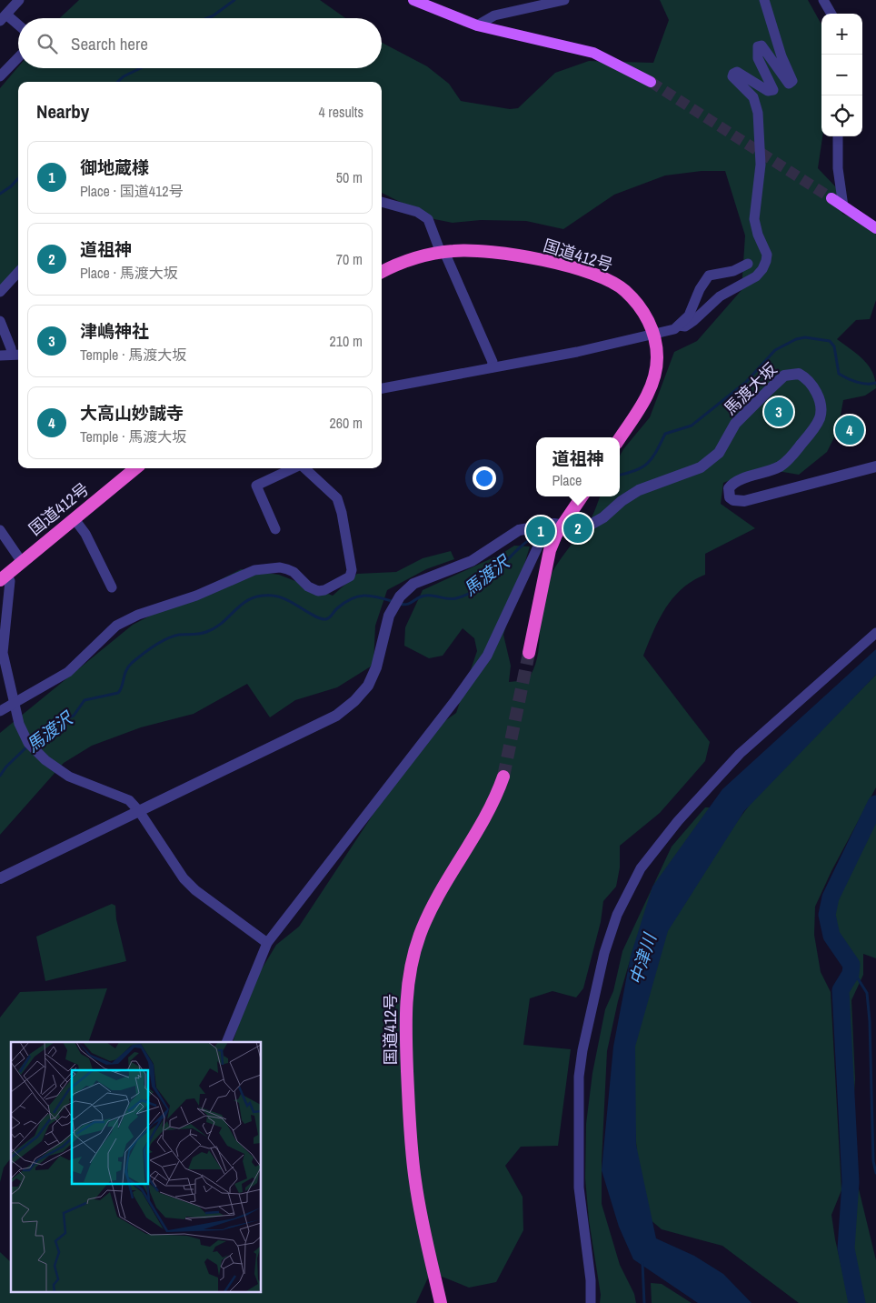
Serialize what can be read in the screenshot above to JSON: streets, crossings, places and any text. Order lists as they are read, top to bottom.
{
  "streets": {
    "highway": ["国道412号"],
    "street": ["馬渡大坂"]
  },
  "water": ["馬渡沢", "中津川"],
  "page": {
    "map_buttons": ["+", "−"],
    "search": "Search here",
    "heading": ["Nearby", "4 results"],
    "list": [
      {
        "mark": "1",
        "name": "御地蔵様",
        "note": "Place · 国道412号",
        "value": "50 m"
      },
      {
        "mark": "2",
        "name": "道祖神",
        "note": "Place · 馬渡大坂",
        "value": "70 m"
      },
      {
        "mark": "3",
        "name": "津嶋神社",
        "note": "Temple · 馬渡大坂",
        "value": "210 m"
      },
      {
        "mark": "4",
        "name": "大高山妙誠寺",
        "note": "Temple · 馬渡大坂",
        "value": "260 m"
      }
    ],
    "pins": [
      "3",
      "4",
      "2",
      "1"
    ],
    "popup": ["道祖神", "Place"]
  }
}
